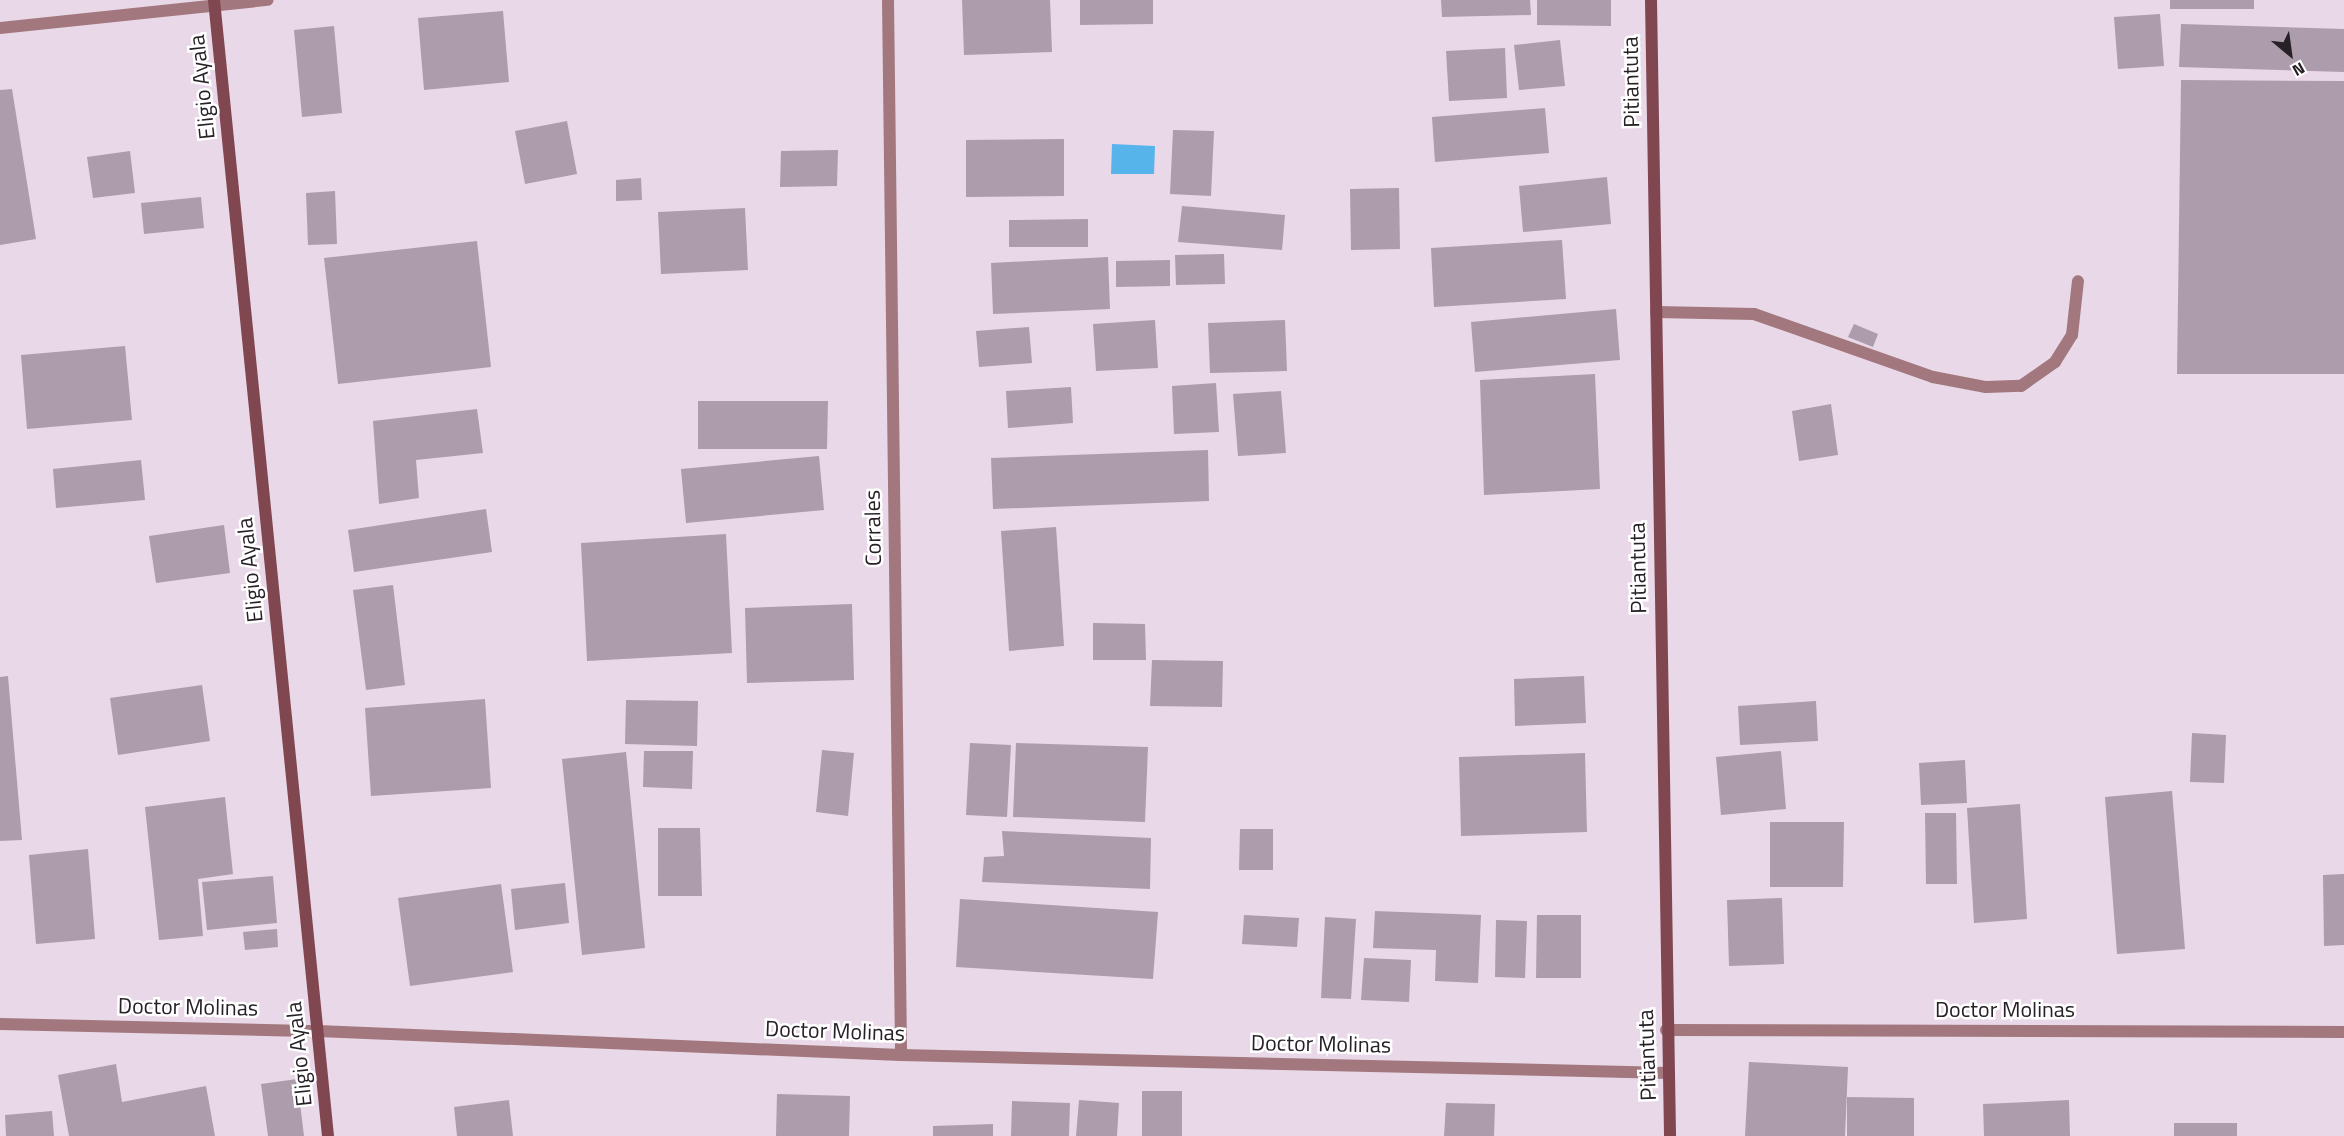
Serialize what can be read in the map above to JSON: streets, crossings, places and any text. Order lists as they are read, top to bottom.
{
  "streets": {
    "street": [
      "Pitiantuta",
      "Eligio Ayala",
      "Corrales",
      "Doctor Molinas"
    ]
  },
  "crossings": [
    ["Pitiantuta", "Doctor Molinas"],
    ["Eligio Ayala", "Doctor Molinas"],
    ["Corrales", "Doctor Molinas"]
  ],
  "north": "bottom right"
}
